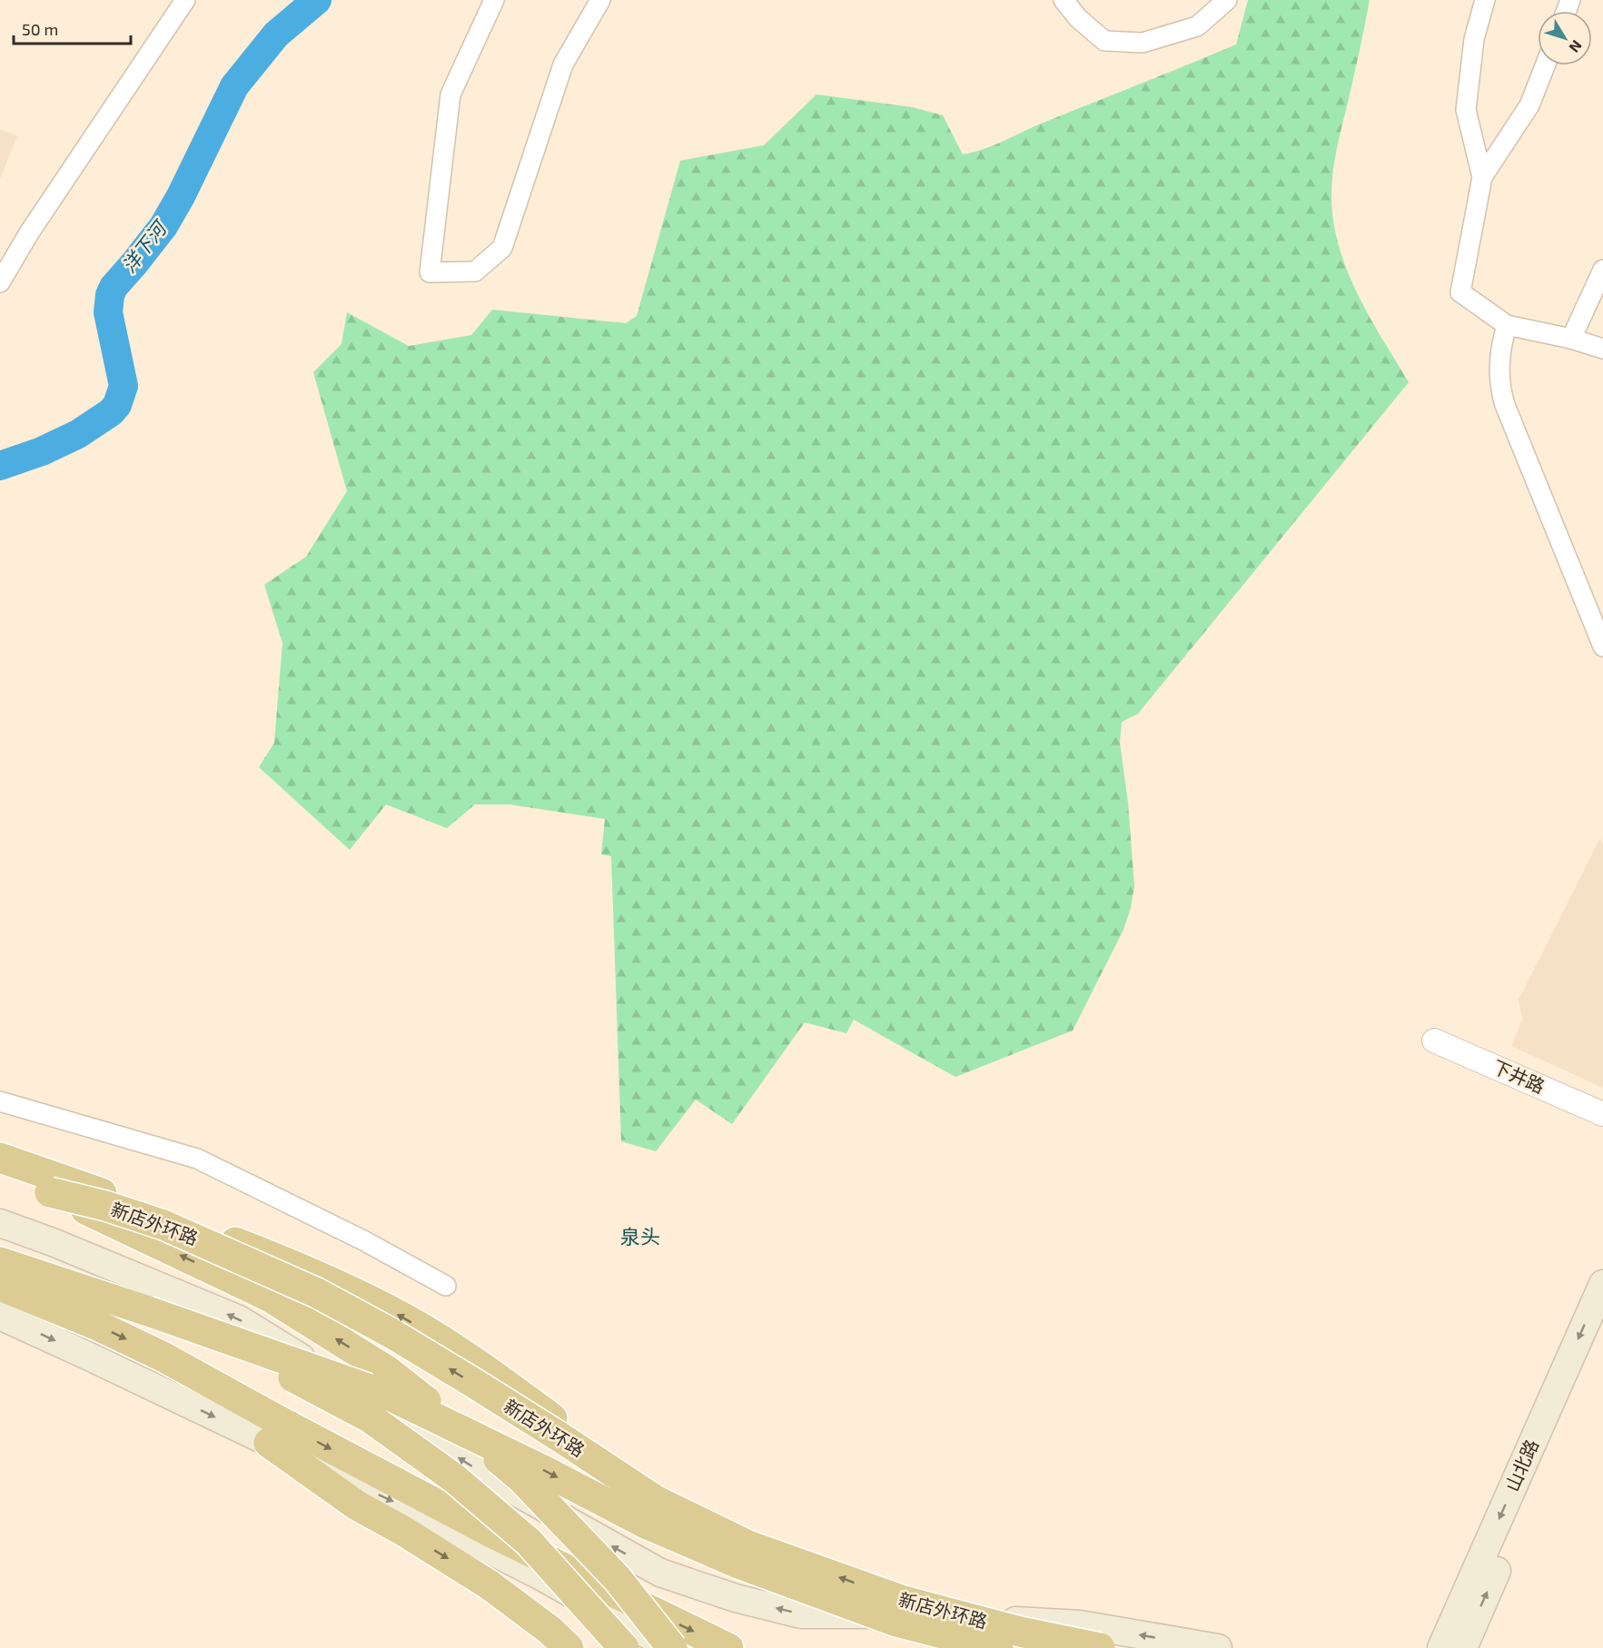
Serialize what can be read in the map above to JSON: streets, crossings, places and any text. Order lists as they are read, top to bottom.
{
  "streets": {
    "highway": ["新店外环路"],
    "main road": ["山北路"],
    "street": ["下井路"]
  },
  "districts": ["泉头"],
  "water": ["洋下河"],
  "scale_bar": "50 m",
  "north": "bottom right"
}
